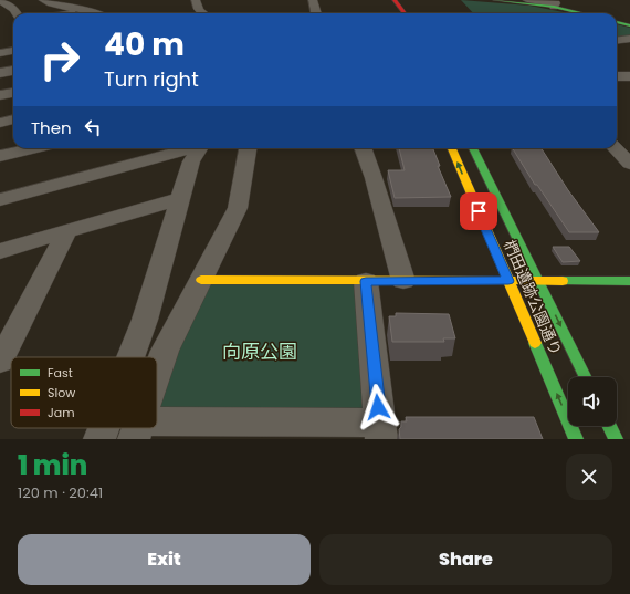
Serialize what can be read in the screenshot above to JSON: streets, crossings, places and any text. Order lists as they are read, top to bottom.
{
  "streets": {
    "street": ["椚田遺跡公園通り"]
  },
  "parks": ["向原公園"],
  "legend": ["Fast", "Slow", "Jam"],
  "page": {
    "turn": ["40 m", "Turn right"],
    "then": "Then",
    "heading": ["1 min", "120 m · 20:41"],
    "buttons": ["Exit", "Share"]
  }
}
